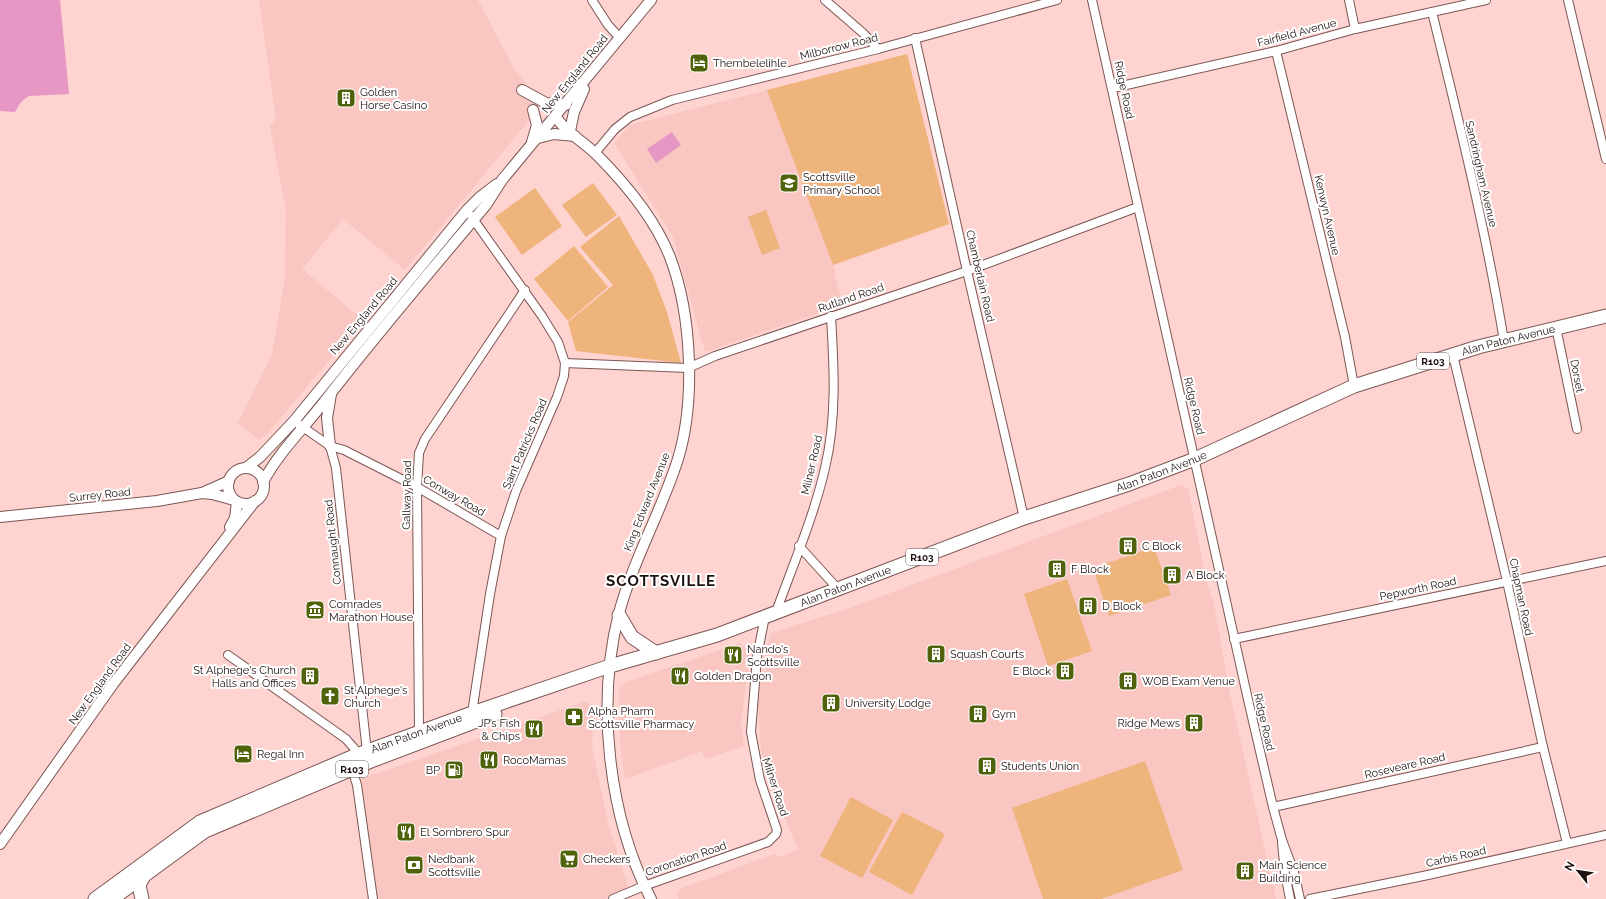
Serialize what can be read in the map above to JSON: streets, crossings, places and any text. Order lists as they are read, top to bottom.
{
  "streets": {
    "main road": ["Alan Paton Avenue", "R103"],
    "street": [
      "Fairfield Avenue",
      "Milborrow Road",
      "New England Road",
      "Ridge Road",
      "Sandringham Avenue",
      "Kenwyn Avenue",
      "Chamberlain Road",
      "Rutland Road",
      "Dorset",
      "Saint Patricks Road",
      "Milner Road",
      "Surrey Road",
      "Gallway Road",
      "Conway Road",
      "King Edward Avenue",
      "Connaught Road",
      "Pepworth Road",
      "Chapman Road",
      "Roseveare Road",
      "Carbis Road",
      "Coronation Road"
    ]
  },
  "crossings": [
    ["Fairfield Avenue", "Ridge Road"],
    ["Fairfield Avenue", "Sandringham Avenue"],
    ["Fairfield Avenue", "Kenwyn Avenue"],
    ["Milborrow Road", "Chamberlain Road"],
    ["Milborrow Road", "King Edward Avenue"],
    ["New England Road", "Saint Patricks Road"],
    ["New England Road", "Surrey Road"],
    ["New England Road", "King Edward Avenue"],
    ["Ridge Road", "Rutland Road"],
    ["Ridge Road", "Alan Paton Avenue"],
    ["Ridge Road", "Pepworth Road"],
    ["Ridge Road", "Roseveare Road"],
    ["Sandringham Avenue", "Alan Paton Avenue"],
    ["Kenwyn Avenue", "Alan Paton Avenue"],
    ["Chamberlain Road", "Rutland Road"],
    ["Chamberlain Road", "Alan Paton Avenue"],
    ["Rutland Road", "Saint Patricks Road"],
    ["Rutland Road", "Milner Road"],
    ["Rutland Road", "King Edward Avenue"],
    ["Alan Paton Avenue", "Dorset"],
    ["Alan Paton Avenue", "Saint Patricks Road"],
    ["Alan Paton Avenue", "Milner Road"],
    ["Alan Paton Avenue", "Gallway Road"],
    ["Alan Paton Avenue", "King Edward Avenue"],
    ["Alan Paton Avenue", "Connaught Road"],
    ["Alan Paton Avenue", "Chapman Road"],
    ["Saint Patricks Road", "Gallway Road"],
    ["Saint Patricks Road", "Conway Road"],
    ["Milner Road", "Coronation Road"],
    ["Gallway Road", "Conway Road"],
    ["Conway Road", "Connaught Road"],
    ["King Edward Avenue", "Coronation Road"],
    ["Pepworth Road", "Chapman Road"],
    ["Chapman Road", "Roseveare Road"],
    ["Chapman Road", "Carbis Road"]
  ],
  "districts": ["SCOTTSVILLE"],
  "places": {
    "hotel": ["Thembelelihle", "Regal Inn"],
    "building": [
      "Golden Horse Casino",
      "C Block",
      "F Block",
      "A Block",
      "D Block",
      "Squash Courts",
      "E Block",
      "St Alphege's Church Halls and Offices",
      "WOB Exam Venue",
      "University Lodge",
      "Gym",
      "Ridge Mews",
      "Students Union",
      "Main Science Building"
    ],
    "school or university": ["Scottsville Primary School"],
    "museum": ["Comrades Marathon House"],
    "restaurant": [
      "Nando's Scottsville",
      "Golden Dragon",
      "JP’s Fish & Chips",
      "RocoMamas",
      "El Sombrero Spur"
    ],
    "church": ["St Alphege's Church"],
    "pharmacy": ["Alpha Pharm Scottsville Pharmacy"],
    "fuel station": ["BP"],
    "supermarket": ["Checkers"],
    "bank": ["Nedbank Scottsville"]
  },
  "north": "top left"
}
